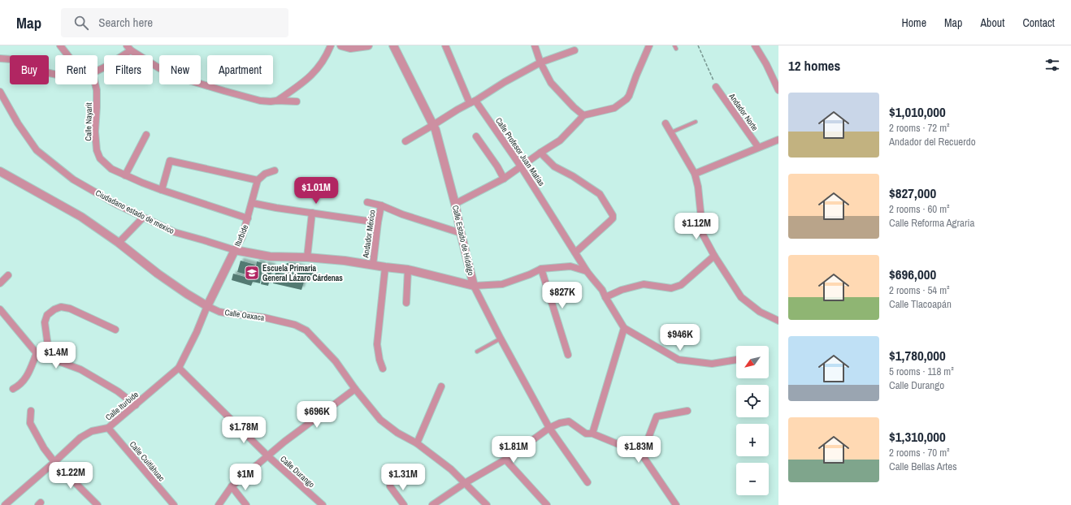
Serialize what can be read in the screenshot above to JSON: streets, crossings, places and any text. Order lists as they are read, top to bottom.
{
  "streets": {
    "street": [
      "Andador Norte",
      "Calle Nayarit",
      "Calle Profesor Juan Matías",
      "Ciudadano estado de mexico",
      "Andador México",
      "Iturbide",
      "Calle Estado de Hidalgo",
      "Calle Oaxaca",
      "Calle Iturbide",
      "Calle Cuitláhuac",
      "Calle Durango"
    ]
  },
  "crossings": [
    ["Calle Nayarit", "Iturbide"],
    ["Calle Profesor Juan Matías", "Ciudadano estado de mexico"],
    ["Ciudadano estado de mexico", "Andador México"],
    ["Ciudadano estado de mexico", "Iturbide"],
    ["Ciudadano estado de mexico", "Calle Estado de Hidalgo"],
    ["Iturbide", "Calle Oaxaca"],
    ["Iturbide", "Calle Iturbide"],
    ["Calle Oaxaca", "Calle Iturbide"],
    ["Calle Iturbide", "Calle Cuitláhuac"],
    ["Calle Iturbide", "Calle Durango"]
  ],
  "places": {
    "school or university": ["Escuela Primaria General Lázaro Cárdenas"]
  },
  "north": "bottom left",
  "page": {
    "header": "Map",
    "search": "Search here",
    "nav": [
      "Home",
      "Map",
      "About",
      "Contact"
    ],
    "heading": "12 homes",
    "chip": [
      "Buy",
      "Rent",
      "Filters",
      "New",
      "Apartment"
    ],
    "list": [
      {
        "name": "$1,010,000",
        "note": "2 rooms · 72 m² · Andador del Recuerdo"
      },
      {
        "name": "$827,000",
        "note": "2 rooms · 60 m² · Calle Reforma Agraria"
      },
      {
        "name": "$696,000",
        "note": "2 rooms · 54 m² · Calle Tlacoapán"
      },
      {
        "name": "$1,780,000",
        "note": "5 rooms · 118 m² · Calle Durango"
      },
      {
        "name": "$1,310,000",
        "note": "2 rooms · 70 m² · Calle Bellas Artes"
      }
    ],
    "price": [
      "$1.01M",
      "$1.12M",
      "$827K",
      "$946K",
      "$1.4M",
      "$696K",
      "$1.78M",
      "$1.81M",
      "$1.83M",
      "$1.22M",
      "$1M",
      "$1.31M"
    ],
    "map_buttons": ["+", "−"]
  }
}
